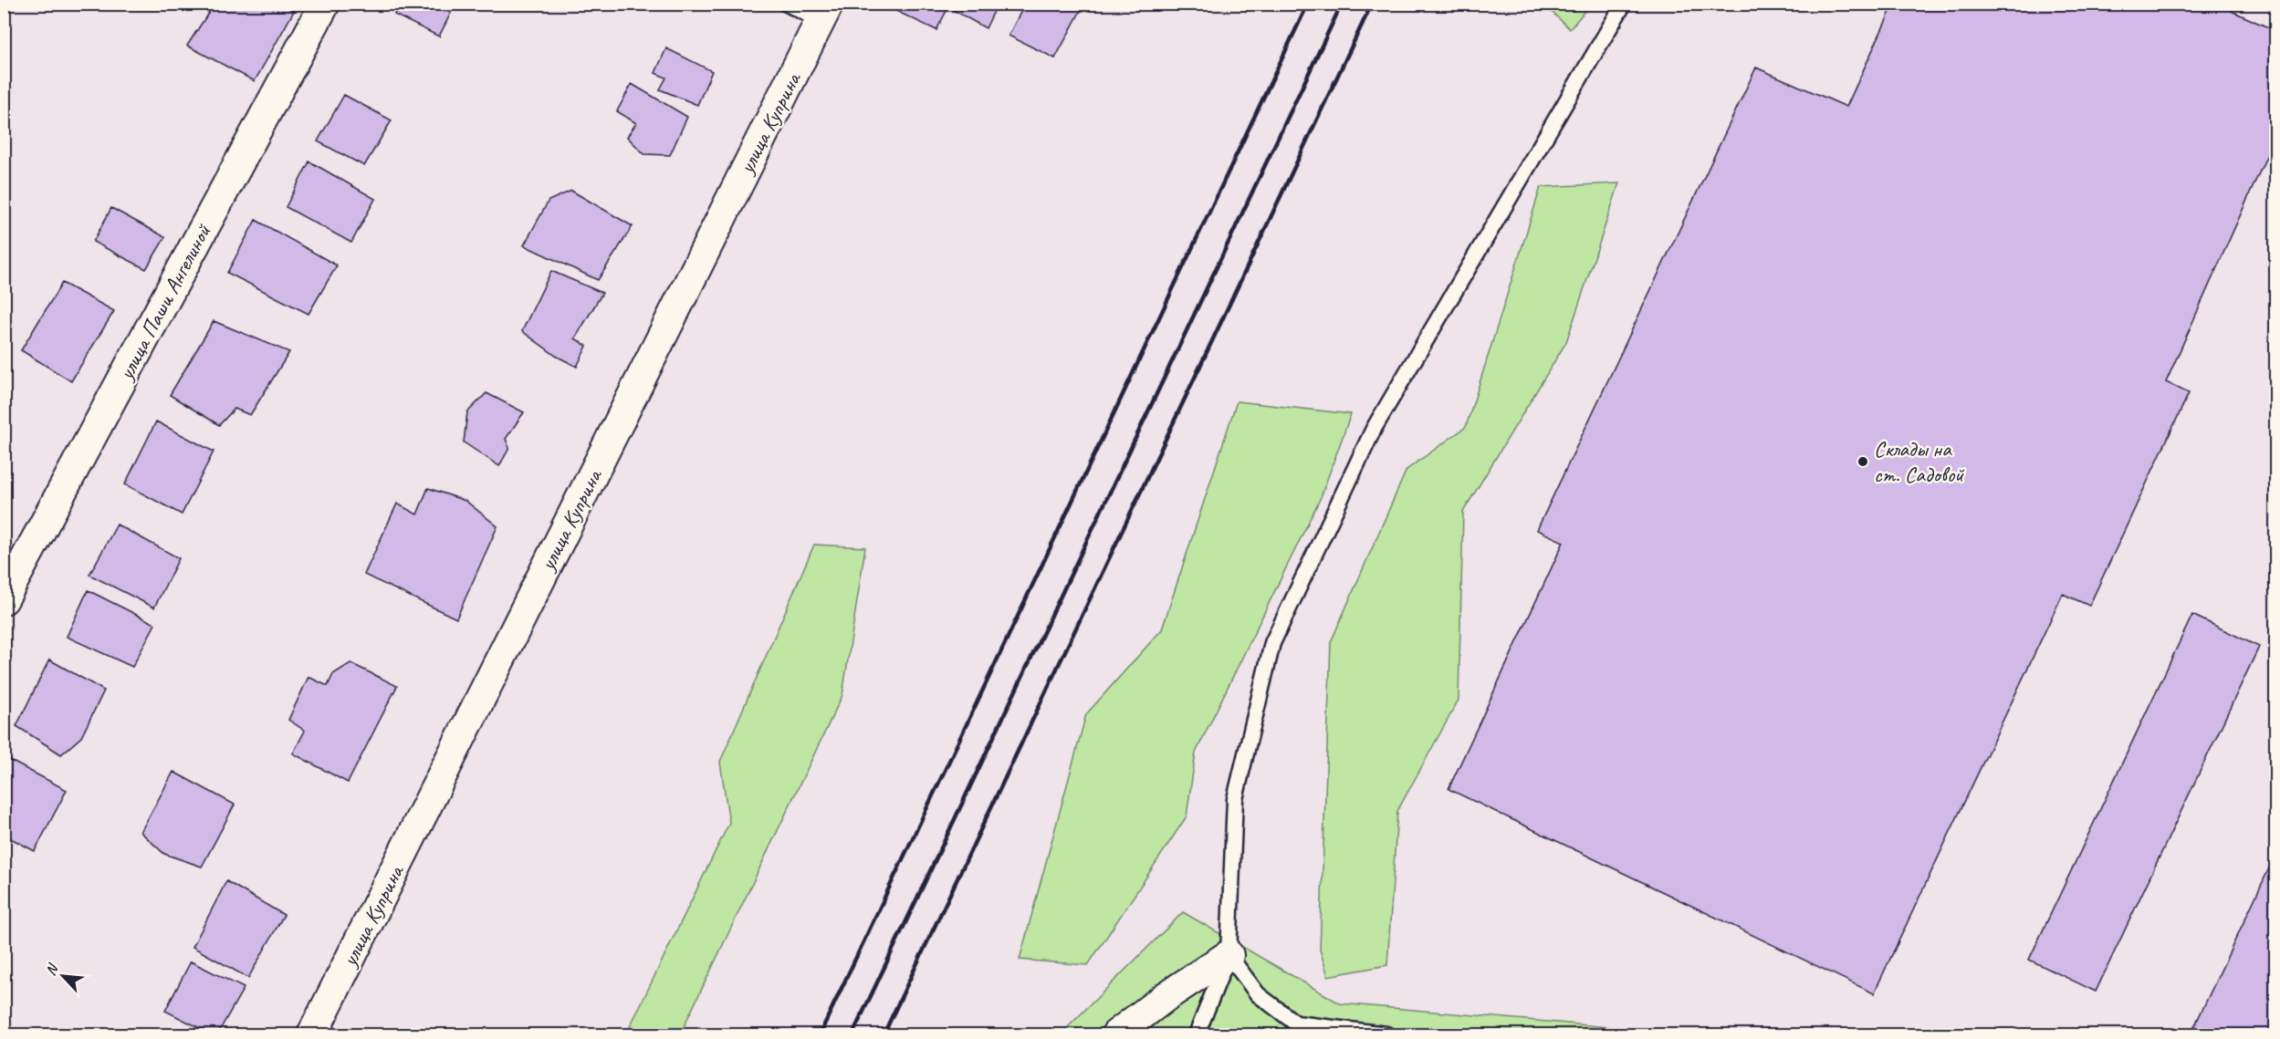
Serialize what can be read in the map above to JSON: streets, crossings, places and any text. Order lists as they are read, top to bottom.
{
  "streets": {
    "street": ["улица Куприна", "улица Паши Ангелиной"]
  },
  "places": ["Склады на ст. Садовой"],
  "north": "top left"
}
